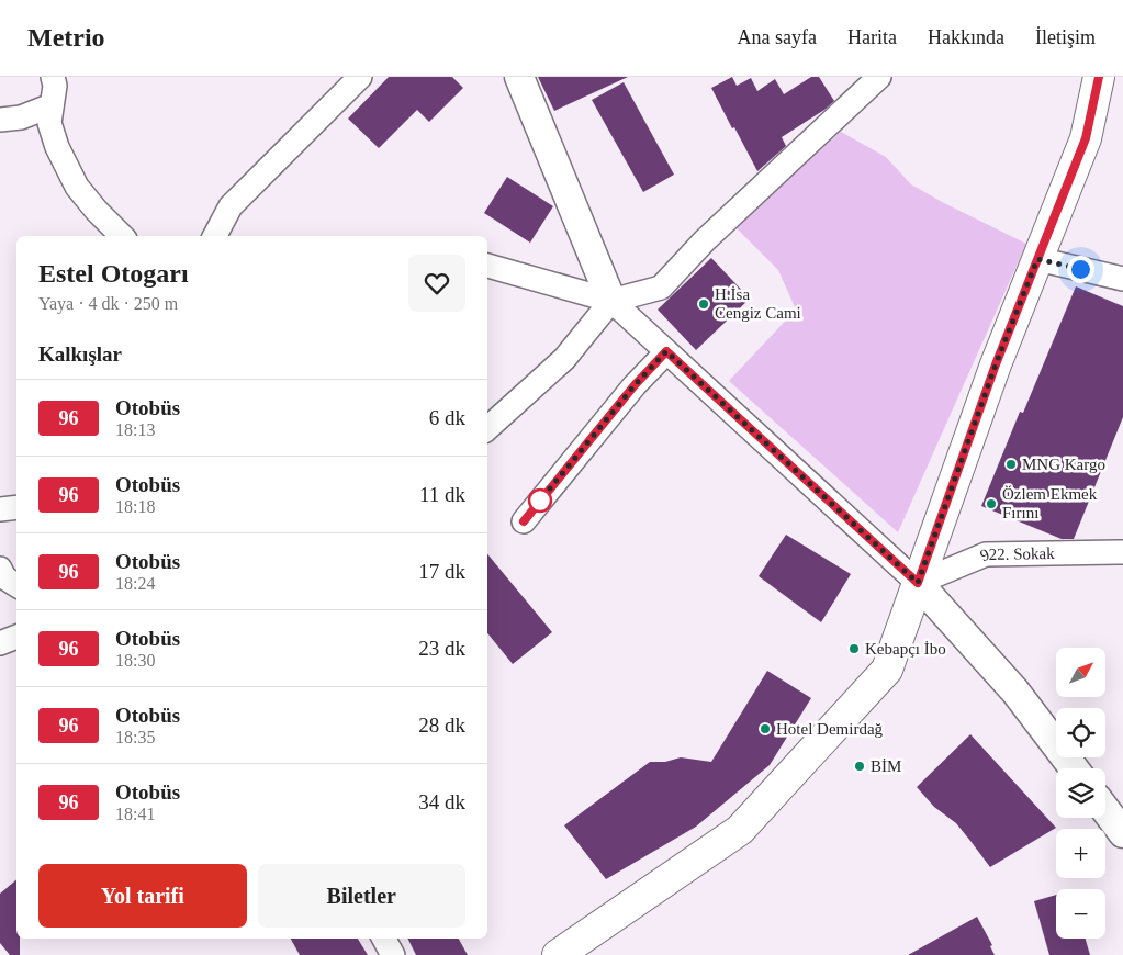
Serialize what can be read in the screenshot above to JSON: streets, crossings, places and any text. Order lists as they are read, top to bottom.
{
  "streets": {
    "street": ["922. Sokak"]
  },
  "places": [
    "H.İsa Cengiz Cami",
    "MNG Kargo",
    "Özlem Ekmek Fırını",
    "Kebapçı İbo",
    "Hotel Demirdağ",
    "BİM"
  ],
  "lines": ["bus line 96"],
  "north": "top right",
  "page": {
    "header": "Metrio",
    "nav": [
      "Ana sayfa",
      "Harita",
      "Hakkında",
      "İletişim"
    ],
    "heading": [
      ["Estel Otogarı", "Yaya · 4 dk · 250 m"],
      "Kalkışlar"
    ],
    "list": [
      {
        "mark": "96",
        "name": "Otobüs",
        "note": "18:13",
        "value": "6 dk"
      },
      {
        "mark": "96",
        "name": "Otobüs",
        "note": "18:18",
        "value": "11 dk"
      },
      {
        "mark": "96",
        "name": "Otobüs",
        "note": "18:24",
        "value": "17 dk"
      },
      {
        "mark": "96",
        "name": "Otobüs",
        "note": "18:30",
        "value": "23 dk"
      },
      {
        "mark": "96",
        "name": "Otobüs",
        "note": "18:35",
        "value": "28 dk"
      },
      {
        "mark": "96",
        "name": "Otobüs",
        "note": "18:41",
        "value": "34 dk"
      }
    ],
    "map_buttons": ["+", "−"],
    "buttons": ["Yol tarifi", "Biletler"]
  }
}
